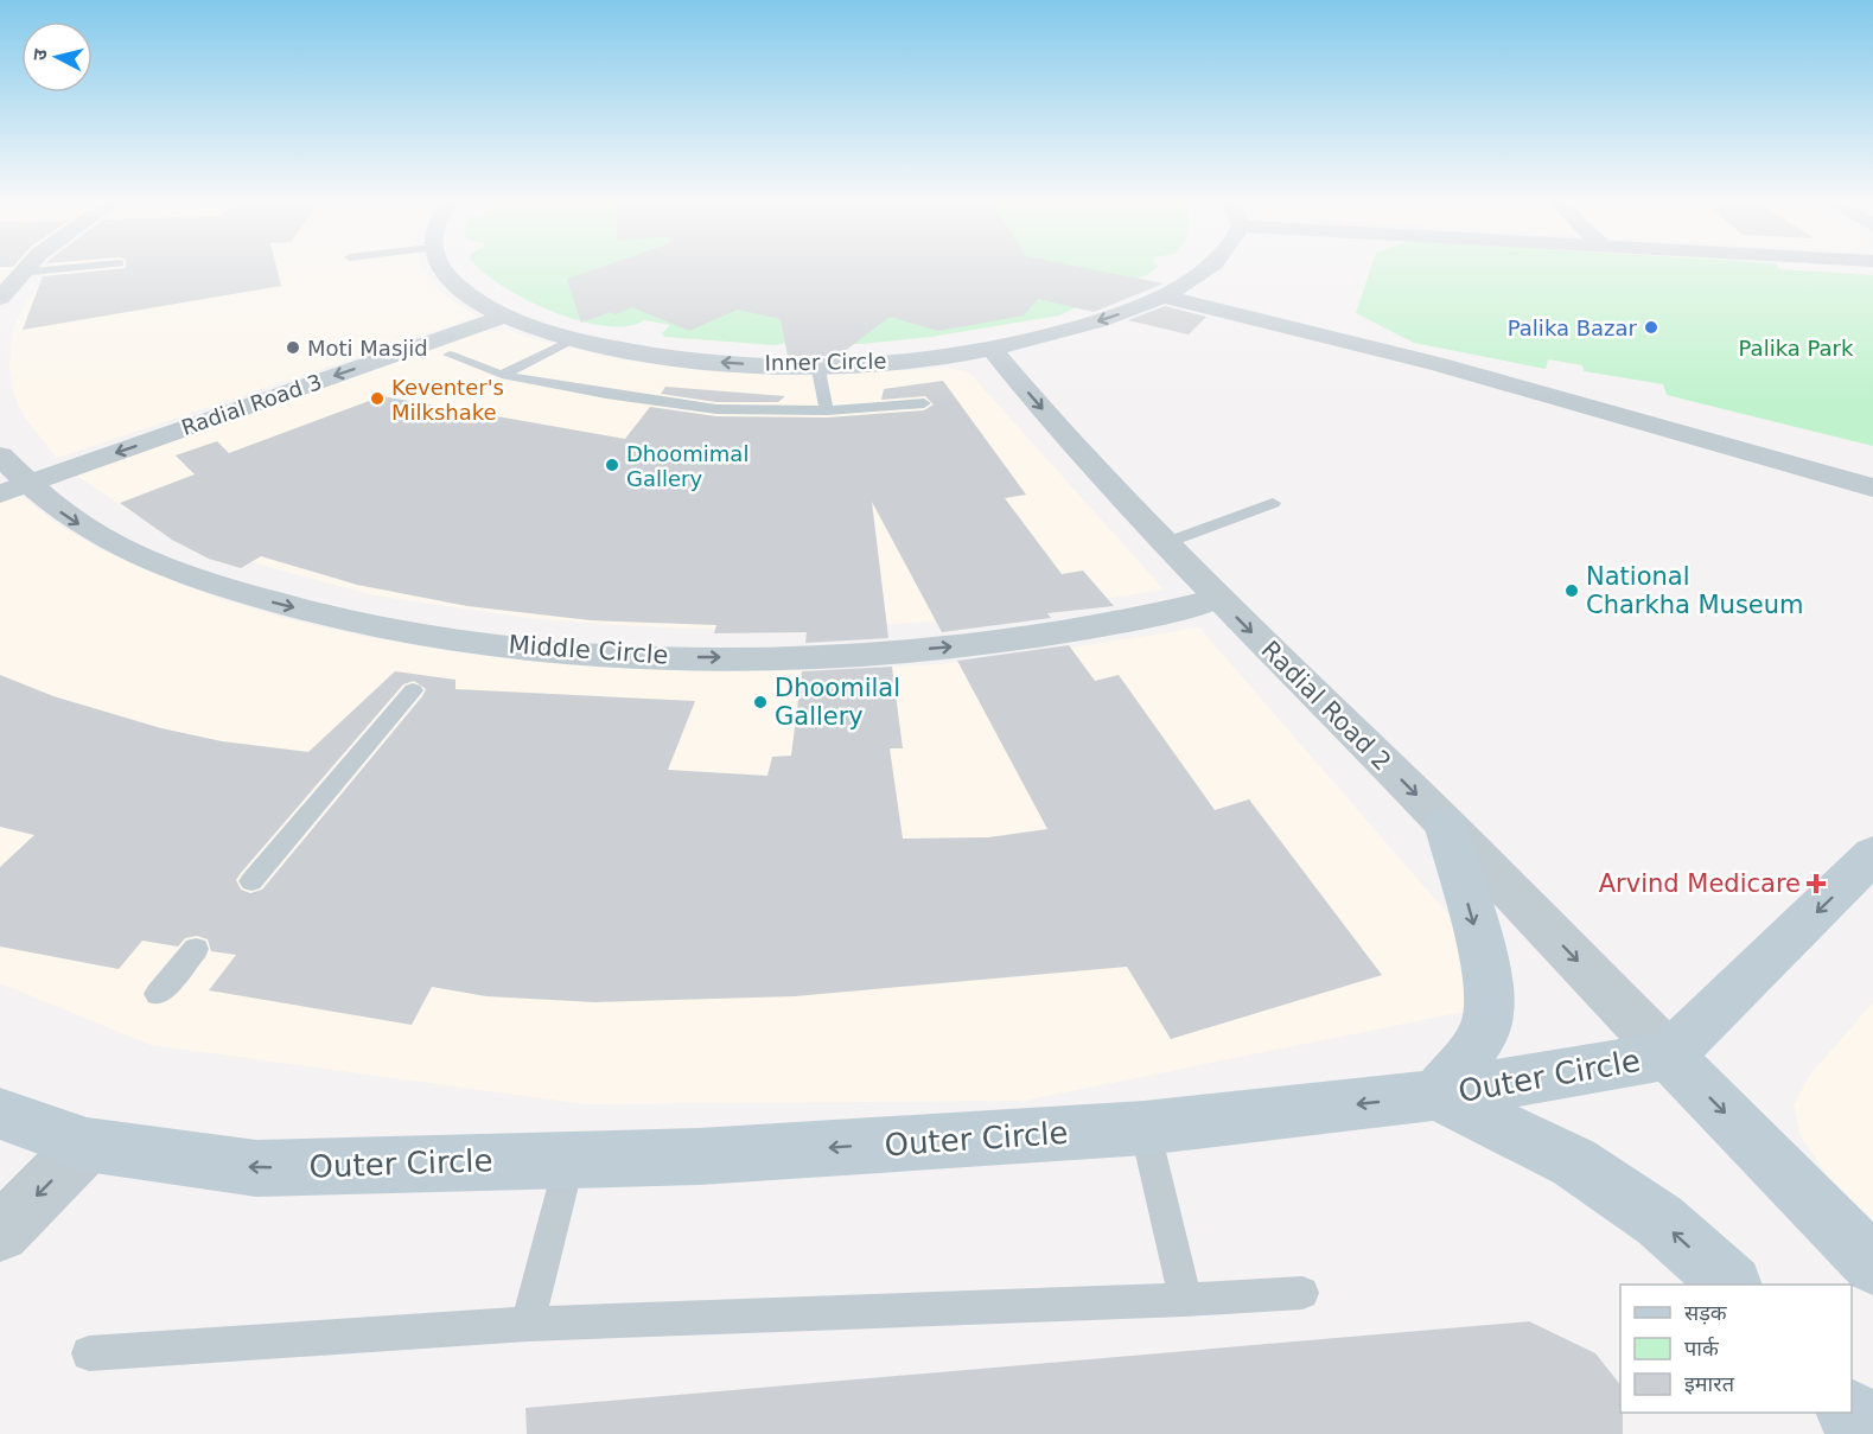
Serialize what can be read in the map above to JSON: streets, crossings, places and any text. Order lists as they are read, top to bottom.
{
  "streets": {
    "main road": ["Outer Circle"],
    "street": [
      "Inner Circle",
      "Radial Road 3",
      "Middle Circle",
      "Radial Road 2"
    ]
  },
  "crossings": [
    ["Inner Circle", "Radial Road 3"],
    ["Inner Circle", "Radial Road 2"],
    ["Radial Road 3", "Middle Circle"],
    ["Middle Circle", "Radial Road 2"],
    ["Radial Road 2", "Outer Circle"]
  ],
  "one_way": [
    "Inner Circle",
    "Radial Road 3",
    "Middle Circle",
    "Radial Road 2",
    "Outer Circle"
  ],
  "parks": ["Palika Park"],
  "places": {
    "other": [
      "Palika Bazar",
      "Moti Masjid",
      "Keventer's Milkshake",
      "Dhoomimal Gallery",
      "National Charkha Museum",
      "Dhoomilal Gallery"
    ],
    "health": ["Arvind Medicare"]
  },
  "legend": ["सड़क", "पार्क", "इमारत"],
  "north": "left"
}
